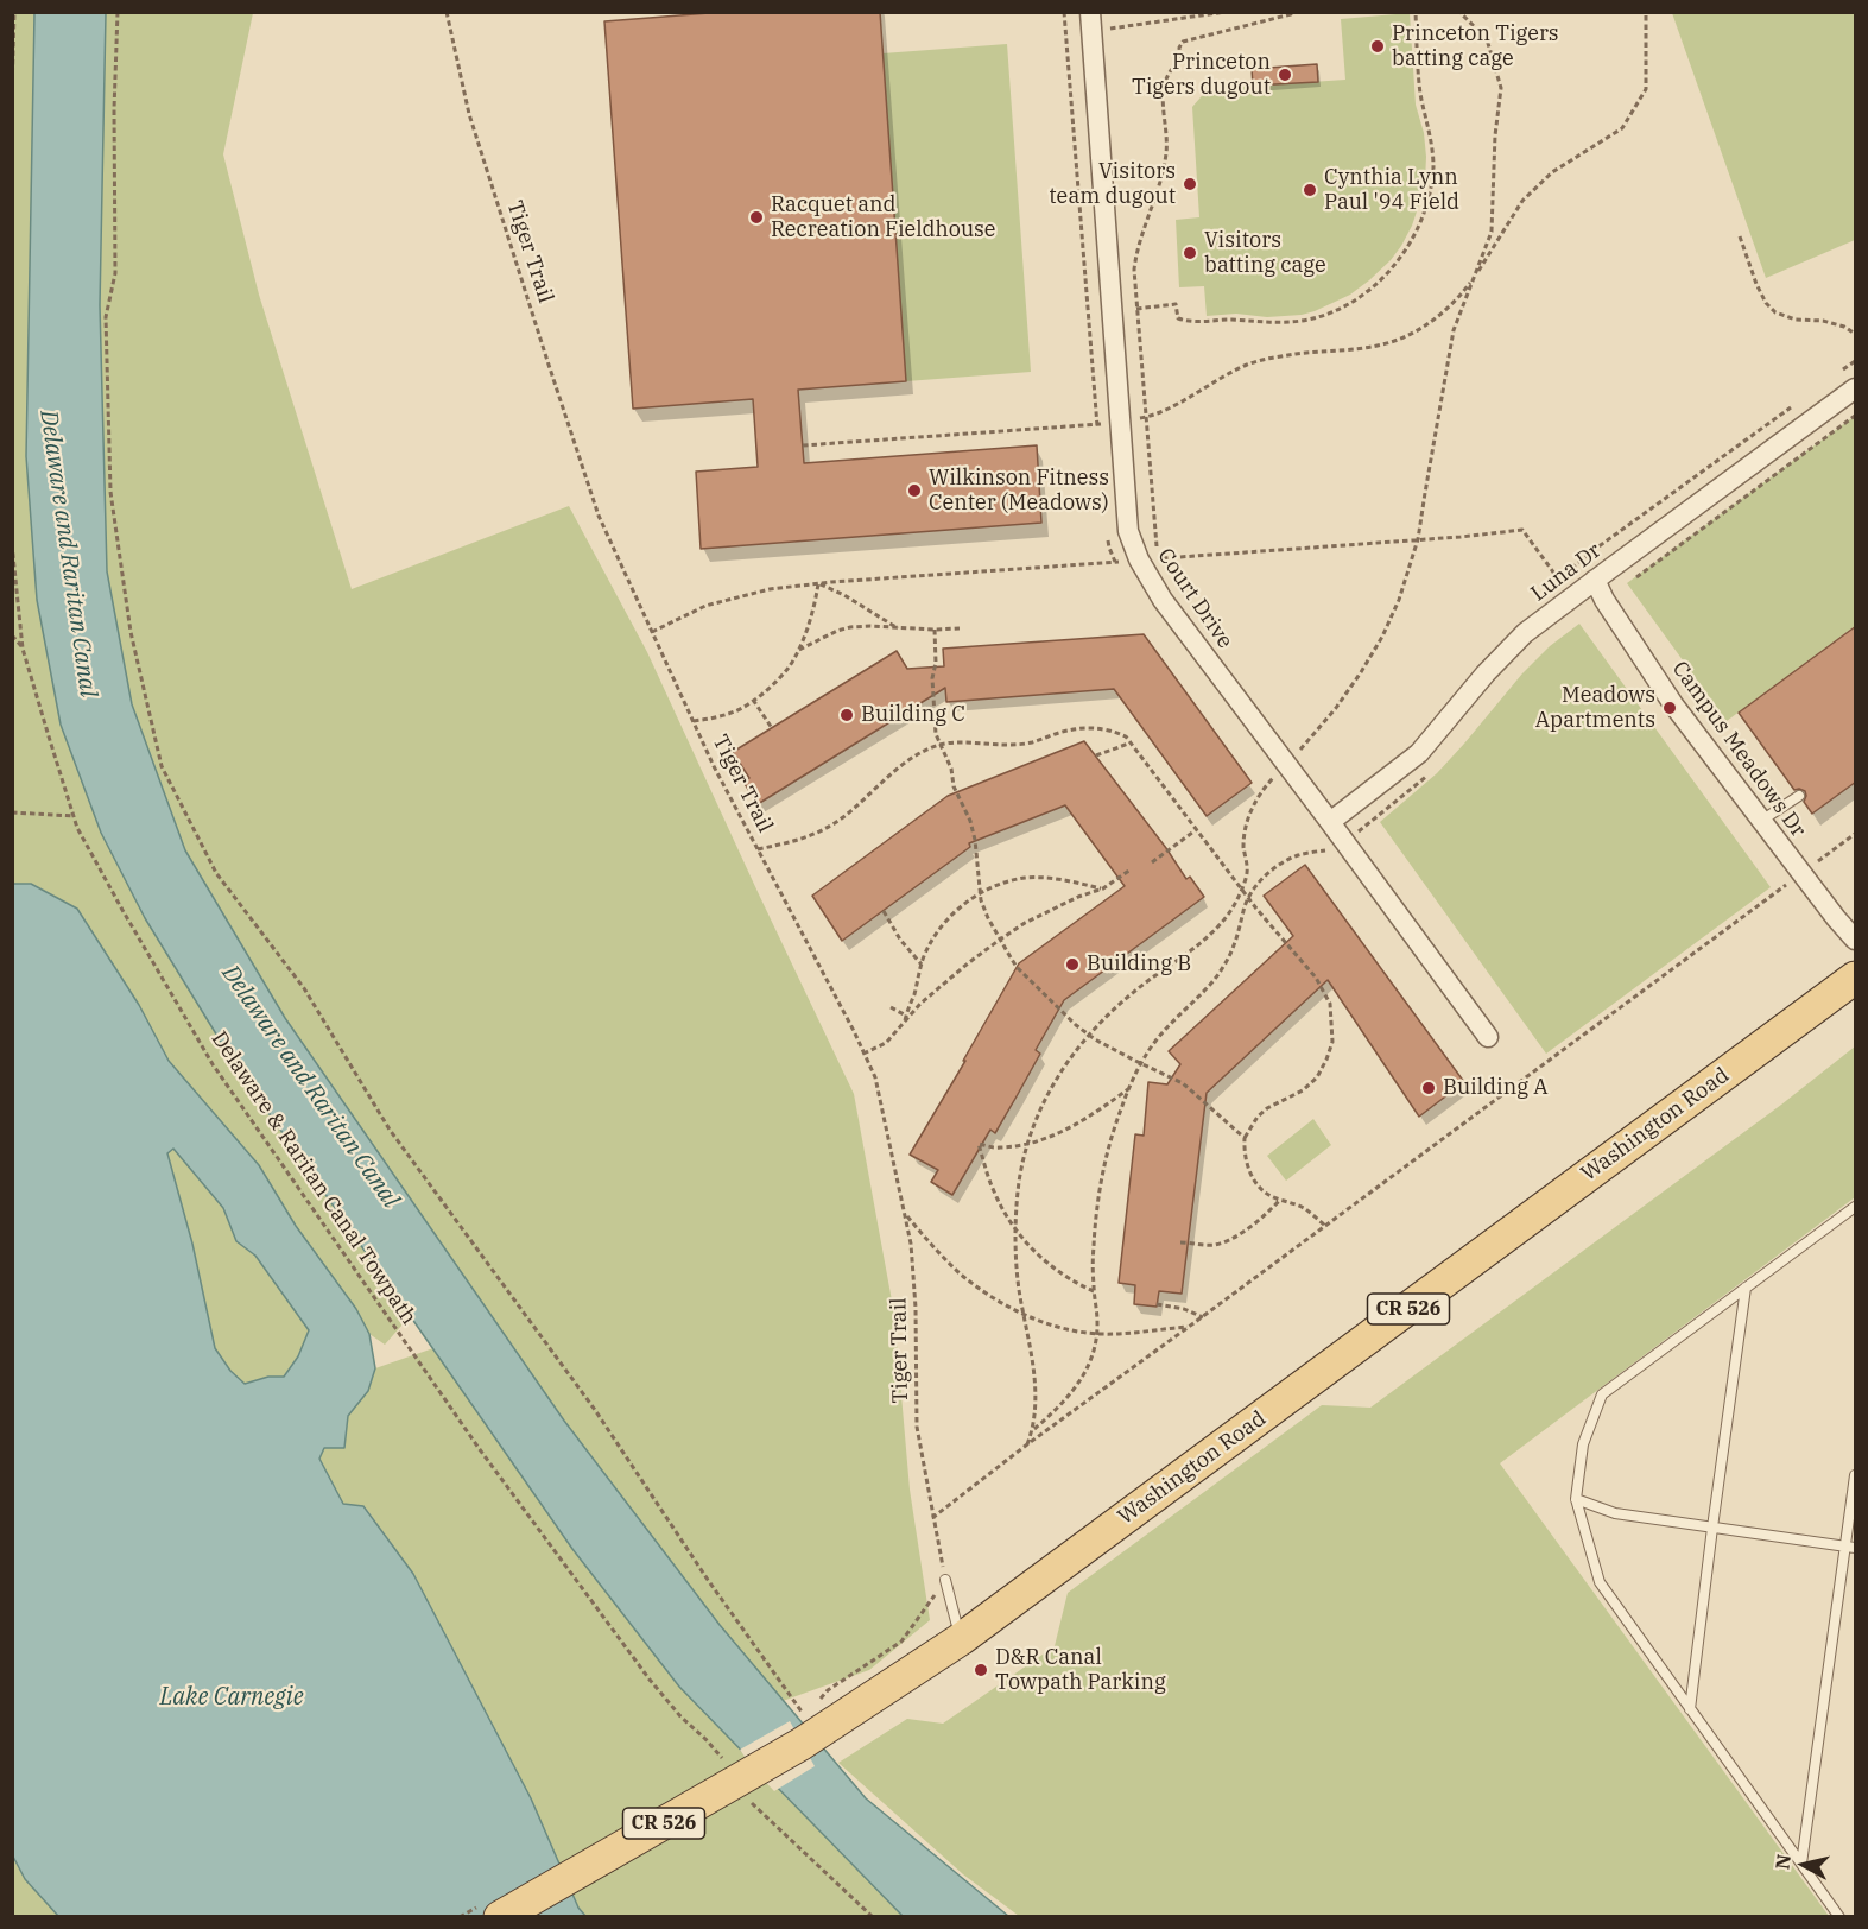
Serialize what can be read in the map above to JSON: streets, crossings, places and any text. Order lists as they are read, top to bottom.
{
  "streets": {
    "main road": ["Washington Road", "CR 526"],
    "street": ["Luna Dr", "Court Drive", "Campus Meadows Dr"],
    "path": ["Tiger Trail", "Delaware & Raritan Canal Towpath"]
  },
  "crossings": [
    ["Luna Dr", "Court Drive"],
    ["Luna Dr", "Campus Meadows Dr"],
    ["Washington Road", "Delaware & Raritan Canal Towpath"]
  ],
  "water": ["Delaware and Raritan Canal", "Lake Carnegie"],
  "places": [
    "Princeton Tigers batting cage",
    "Princeton Tigers dugout",
    "Visitors team dugout",
    "Cynthia Lynn Paul '94 Field",
    "Racquet and Recreation Fieldhouse",
    "Visitors batting cage",
    "Wilkinson Fitness Center (Meadows)",
    "Meadows Apartments",
    "Building C",
    "Building B",
    "Building A",
    "D&R Canal Towpath Parking"
  ],
  "north": "left"
}
